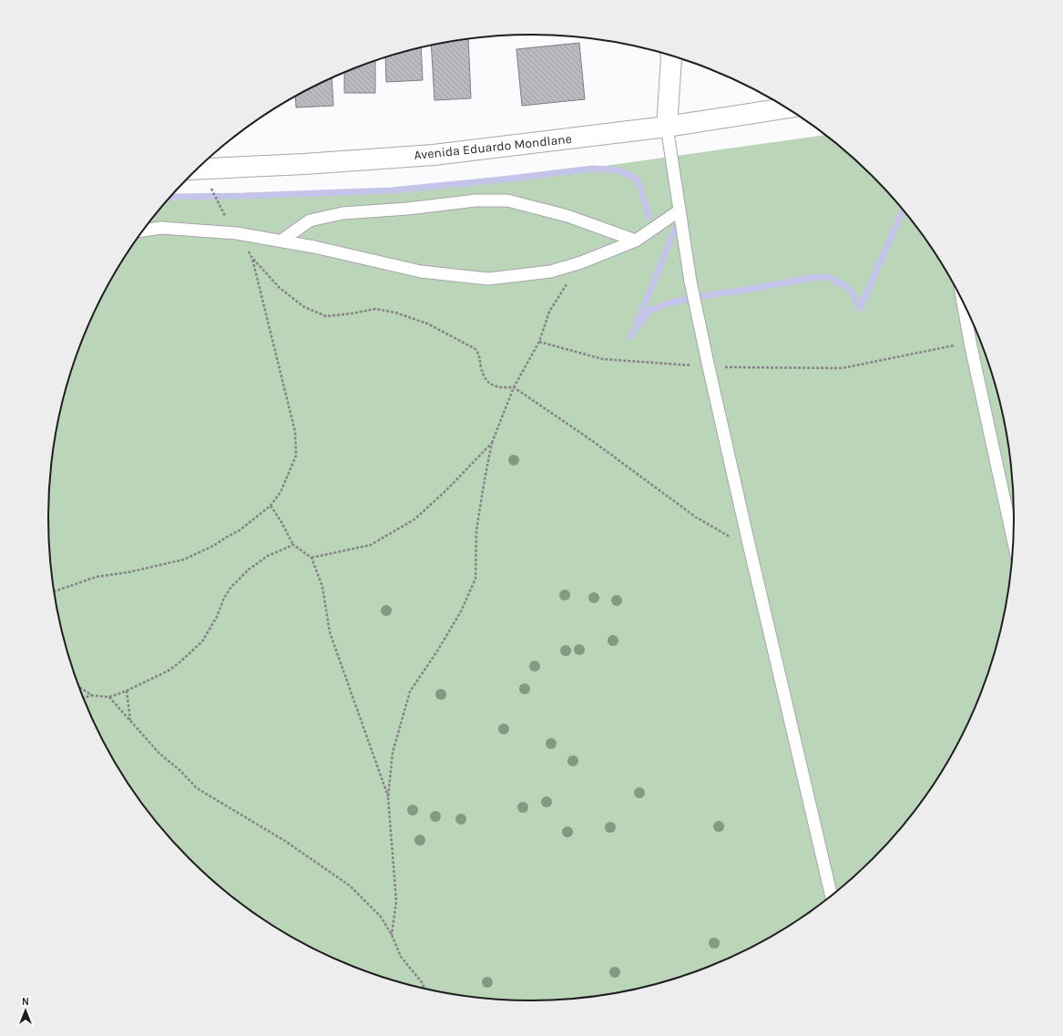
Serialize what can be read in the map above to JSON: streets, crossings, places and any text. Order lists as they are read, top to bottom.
{
  "streets": {
    "main road": ["Avenida Eduardo Mondlane"]
  },
  "north": "top"
}
